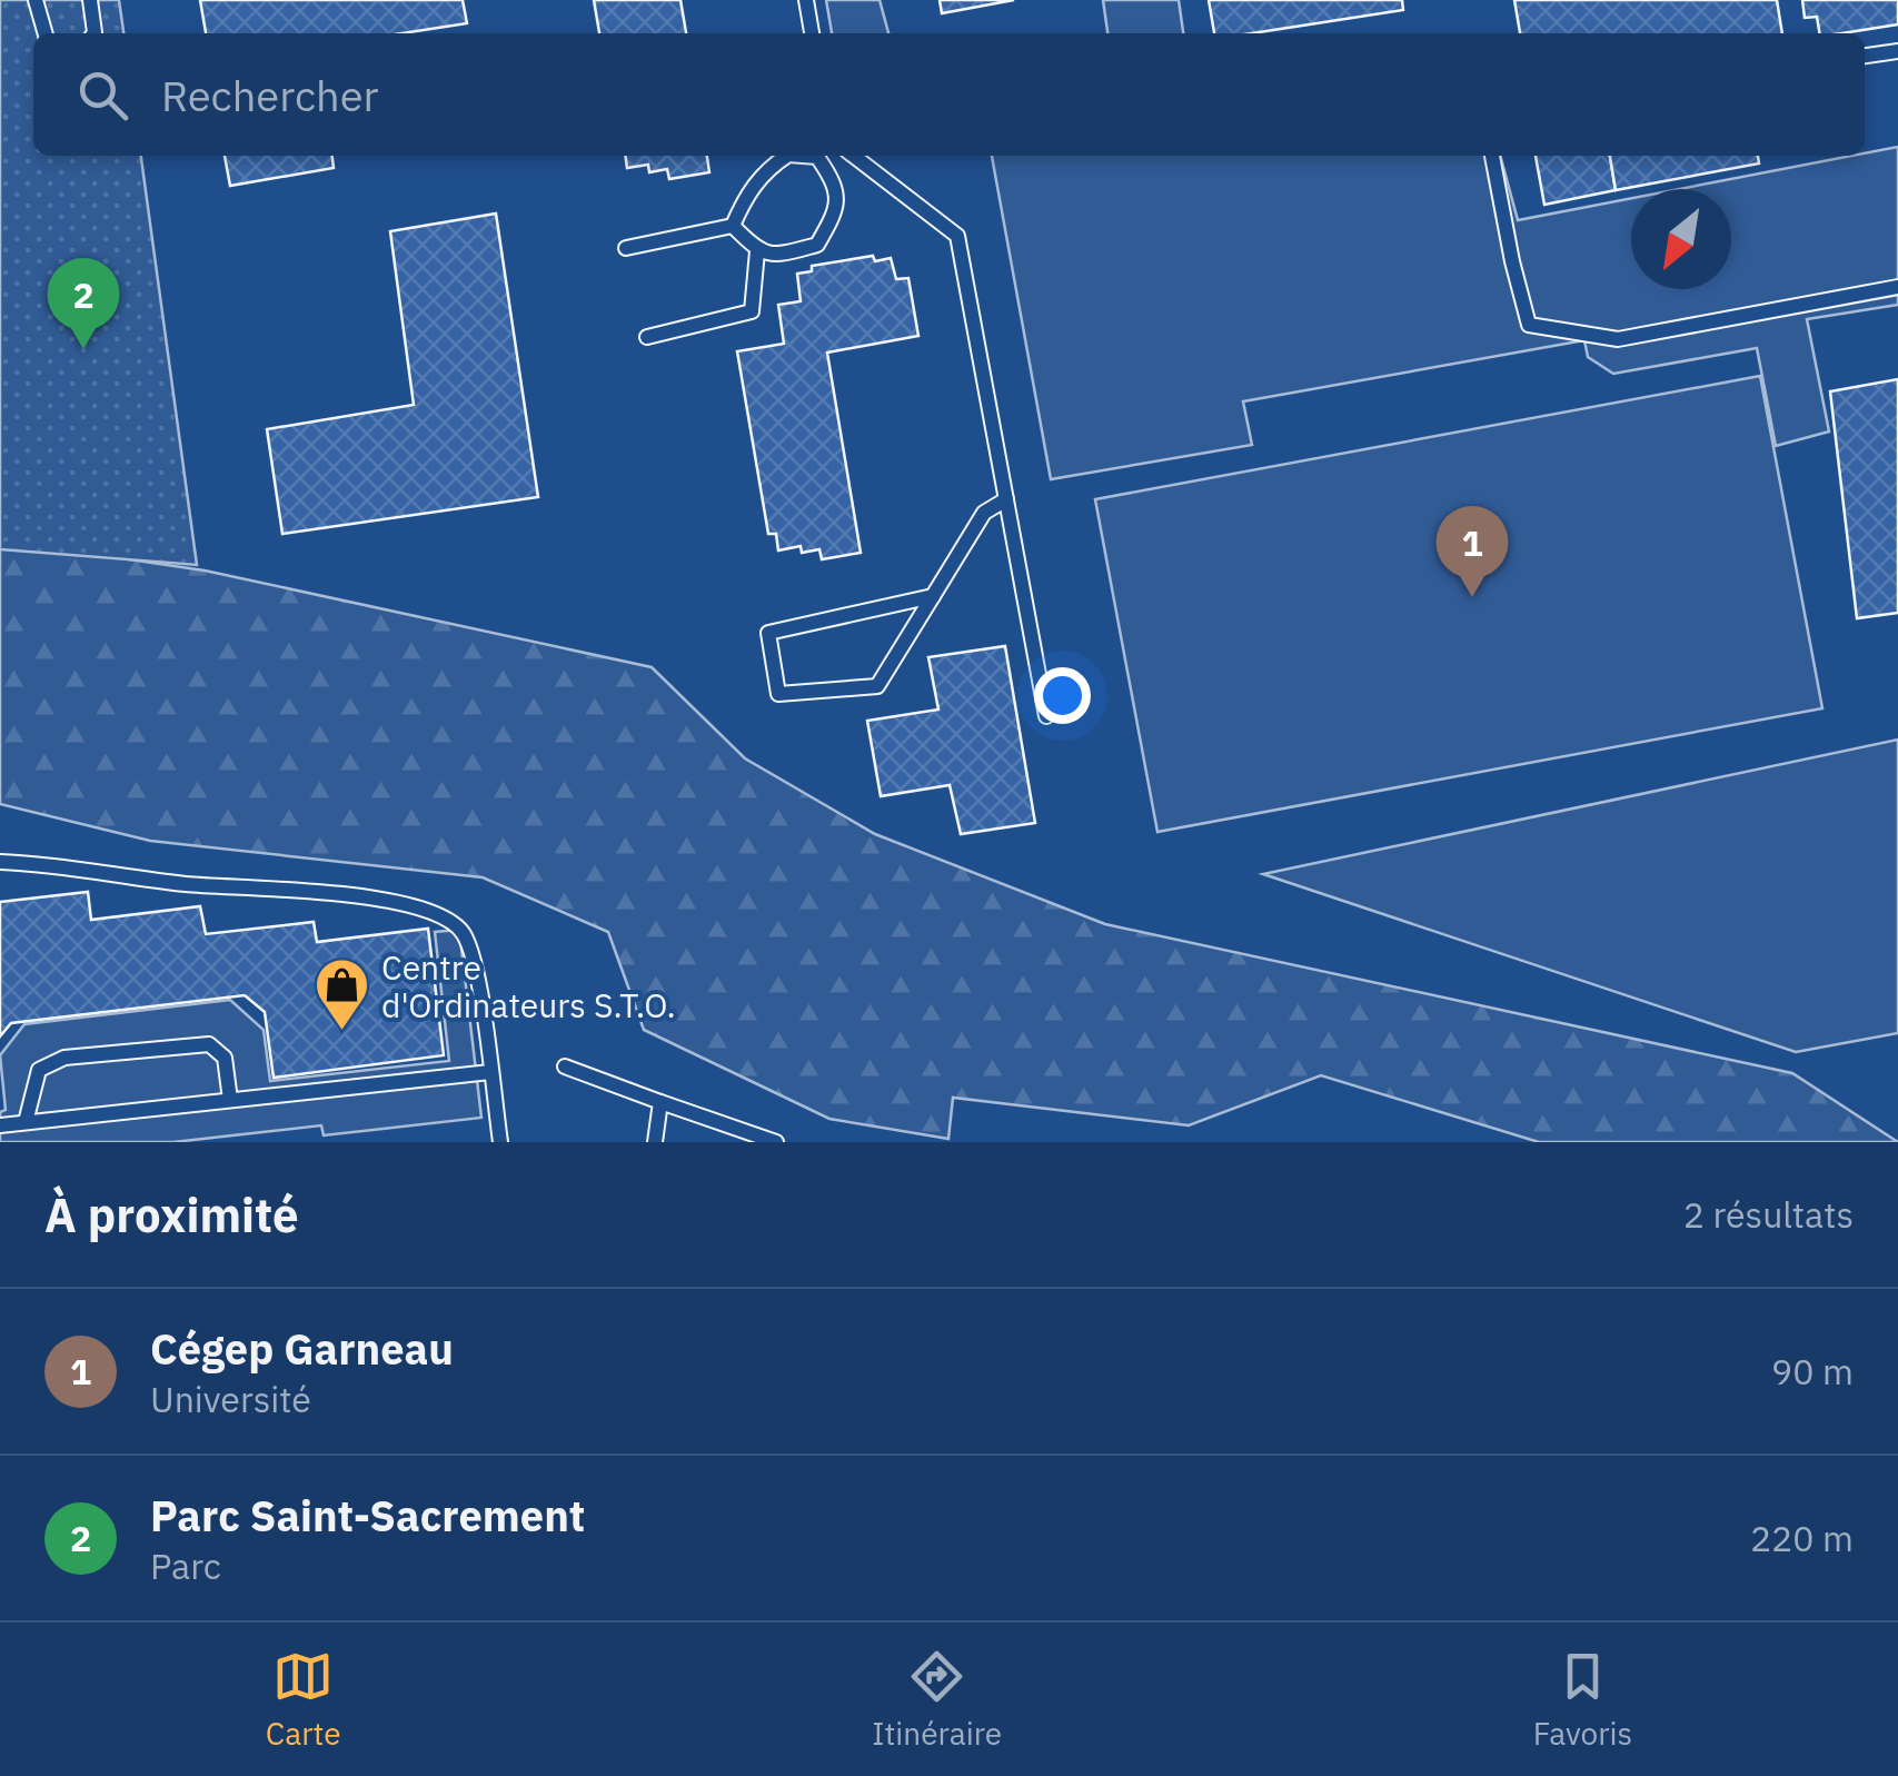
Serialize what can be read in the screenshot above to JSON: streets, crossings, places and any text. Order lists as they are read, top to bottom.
{
  "places": {
    "shop": ["Centre d'Ordinateurs S.T.O."]
  },
  "north": "bottom left",
  "page": {
    "search": "Rechercher",
    "pins": ["2", "1"],
    "heading": ["À proximité", "2 résultats"],
    "list": [
      {
        "mark": "1",
        "name": "Cégep Garneau",
        "note": "Université",
        "value": "90 m"
      },
      {
        "mark": "2",
        "name": "Parc Saint-Sacrement",
        "note": "Parc",
        "value": "220 m"
      }
    ],
    "nav": ["Carte", "Itinéraire", "Favoris"]
  }
}
